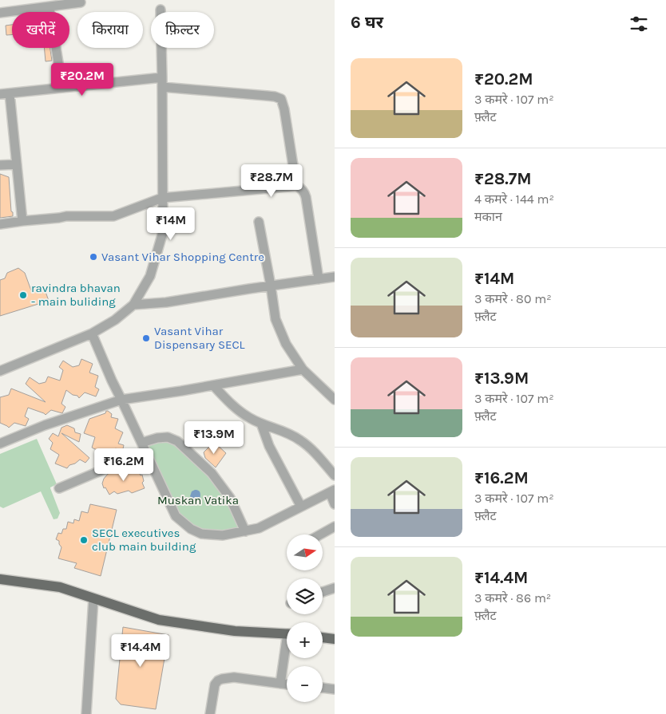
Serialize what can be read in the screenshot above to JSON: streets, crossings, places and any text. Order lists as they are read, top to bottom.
{
  "parks": ["Muskan Vatika"],
  "places": [
    "Vasant Vihar Shopping Centre",
    "ravindra bhavan - main buliding",
    "Vasant Vihar Dispensary SECL",
    "SECL executives club main building"
  ],
  "north": "right",
  "page": {
    "heading": "6 घर",
    "chip": ["खरीदें", "किराया", "फ़िल्टर"],
    "list": [
      {
        "name": "₹20.2M",
        "note": "3 कमरे · 107 m² · फ़्लैट"
      },
      {
        "name": "₹28.7M",
        "note": "4 कमरे · 144 m² · मकान"
      },
      {
        "name": "₹14M",
        "note": "3 कमरे · 80 m² · फ़्लैट"
      },
      {
        "name": "₹13.9M",
        "note": "3 कमरे · 107 m² · फ़्लैट"
      },
      {
        "name": "₹16.2M",
        "note": "3 कमरे · 107 m² · फ़्लैट"
      },
      {
        "name": "₹14.4M",
        "note": "3 कमरे · 86 m² · फ़्लैट"
      }
    ],
    "price": [
      "₹20.2M",
      "₹28.7M",
      "₹14M",
      "₹13.9M",
      "₹16.2M",
      "₹14.4M"
    ],
    "map_buttons": ["+", "−"]
  }
}
